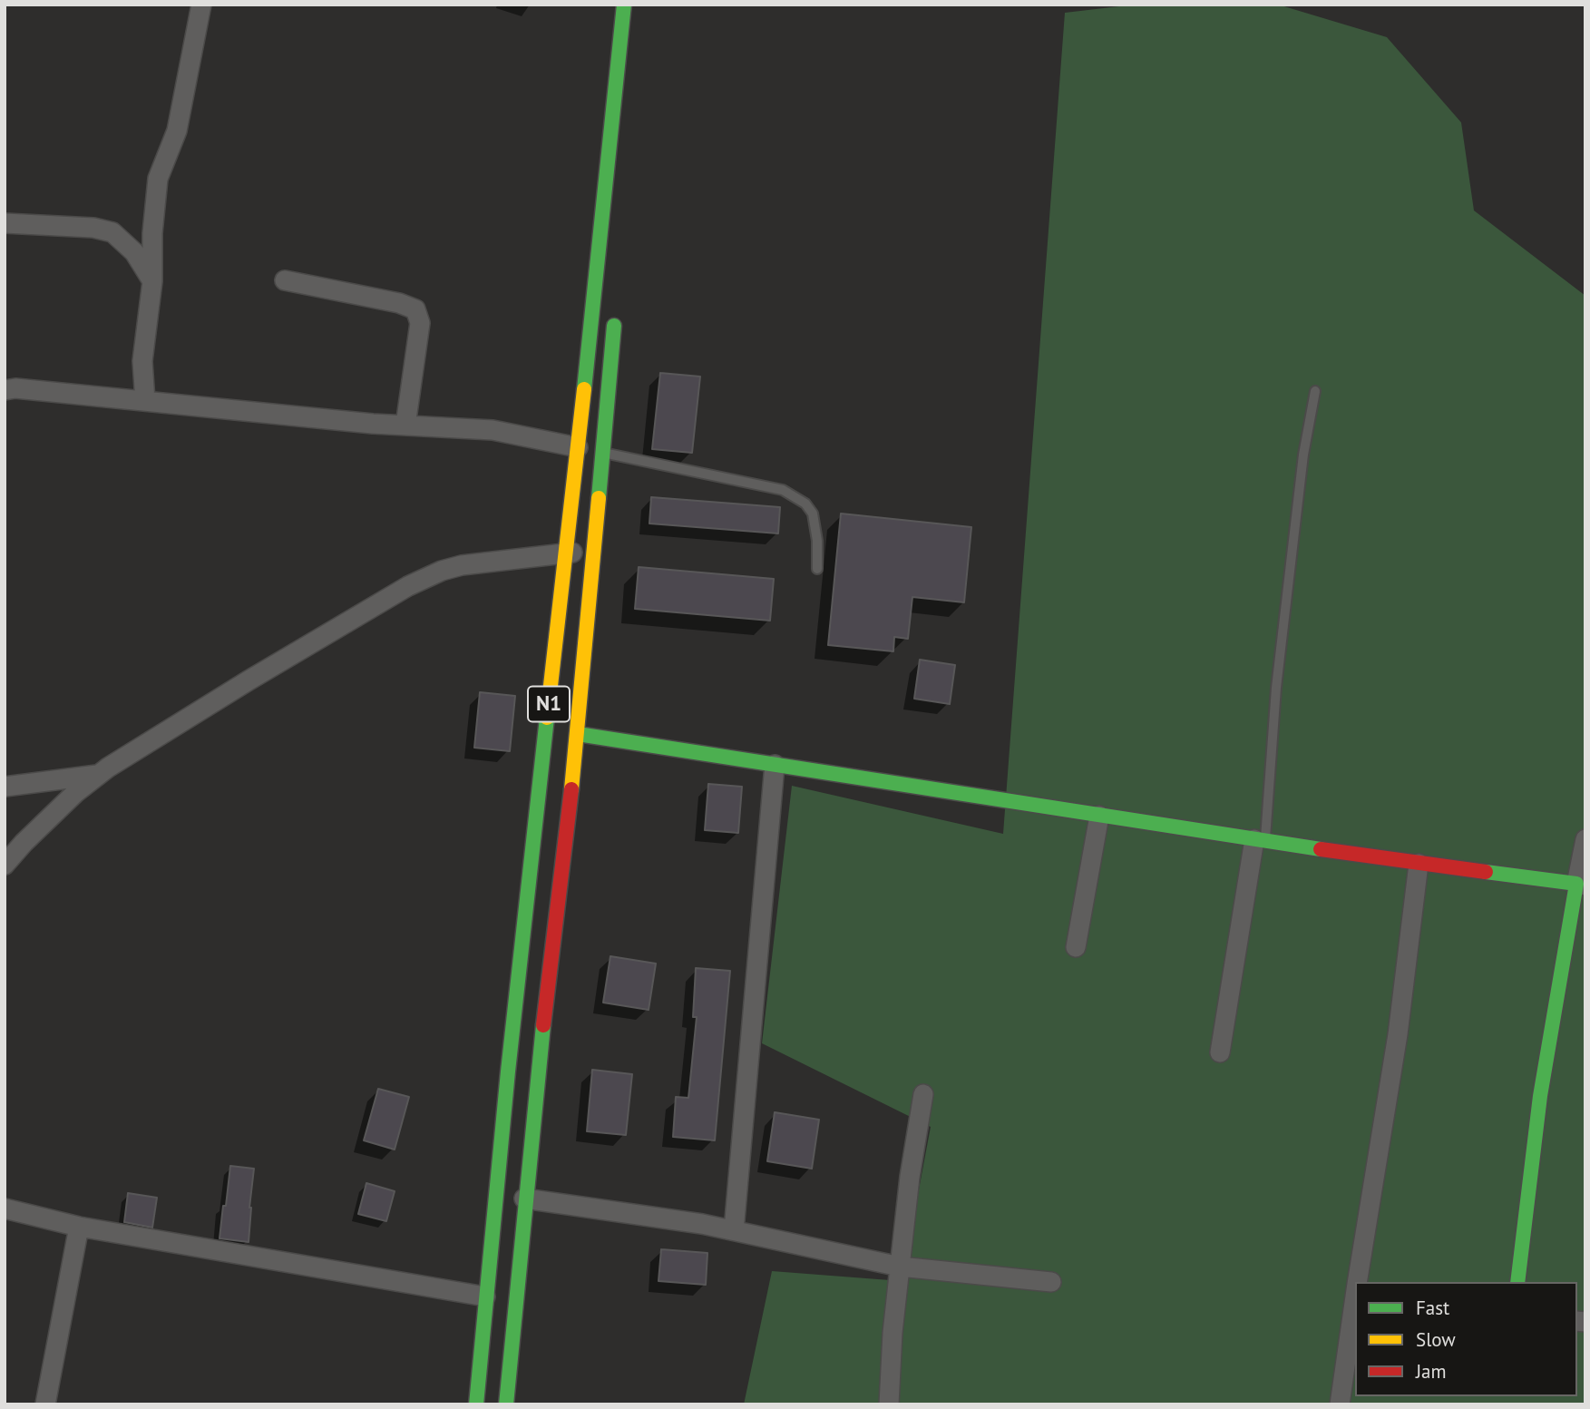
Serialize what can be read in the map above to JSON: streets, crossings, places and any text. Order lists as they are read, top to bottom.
{
  "streets": {
    "main road": ["N1"]
  },
  "legend": ["Fast", "Slow", "Jam"]
}
